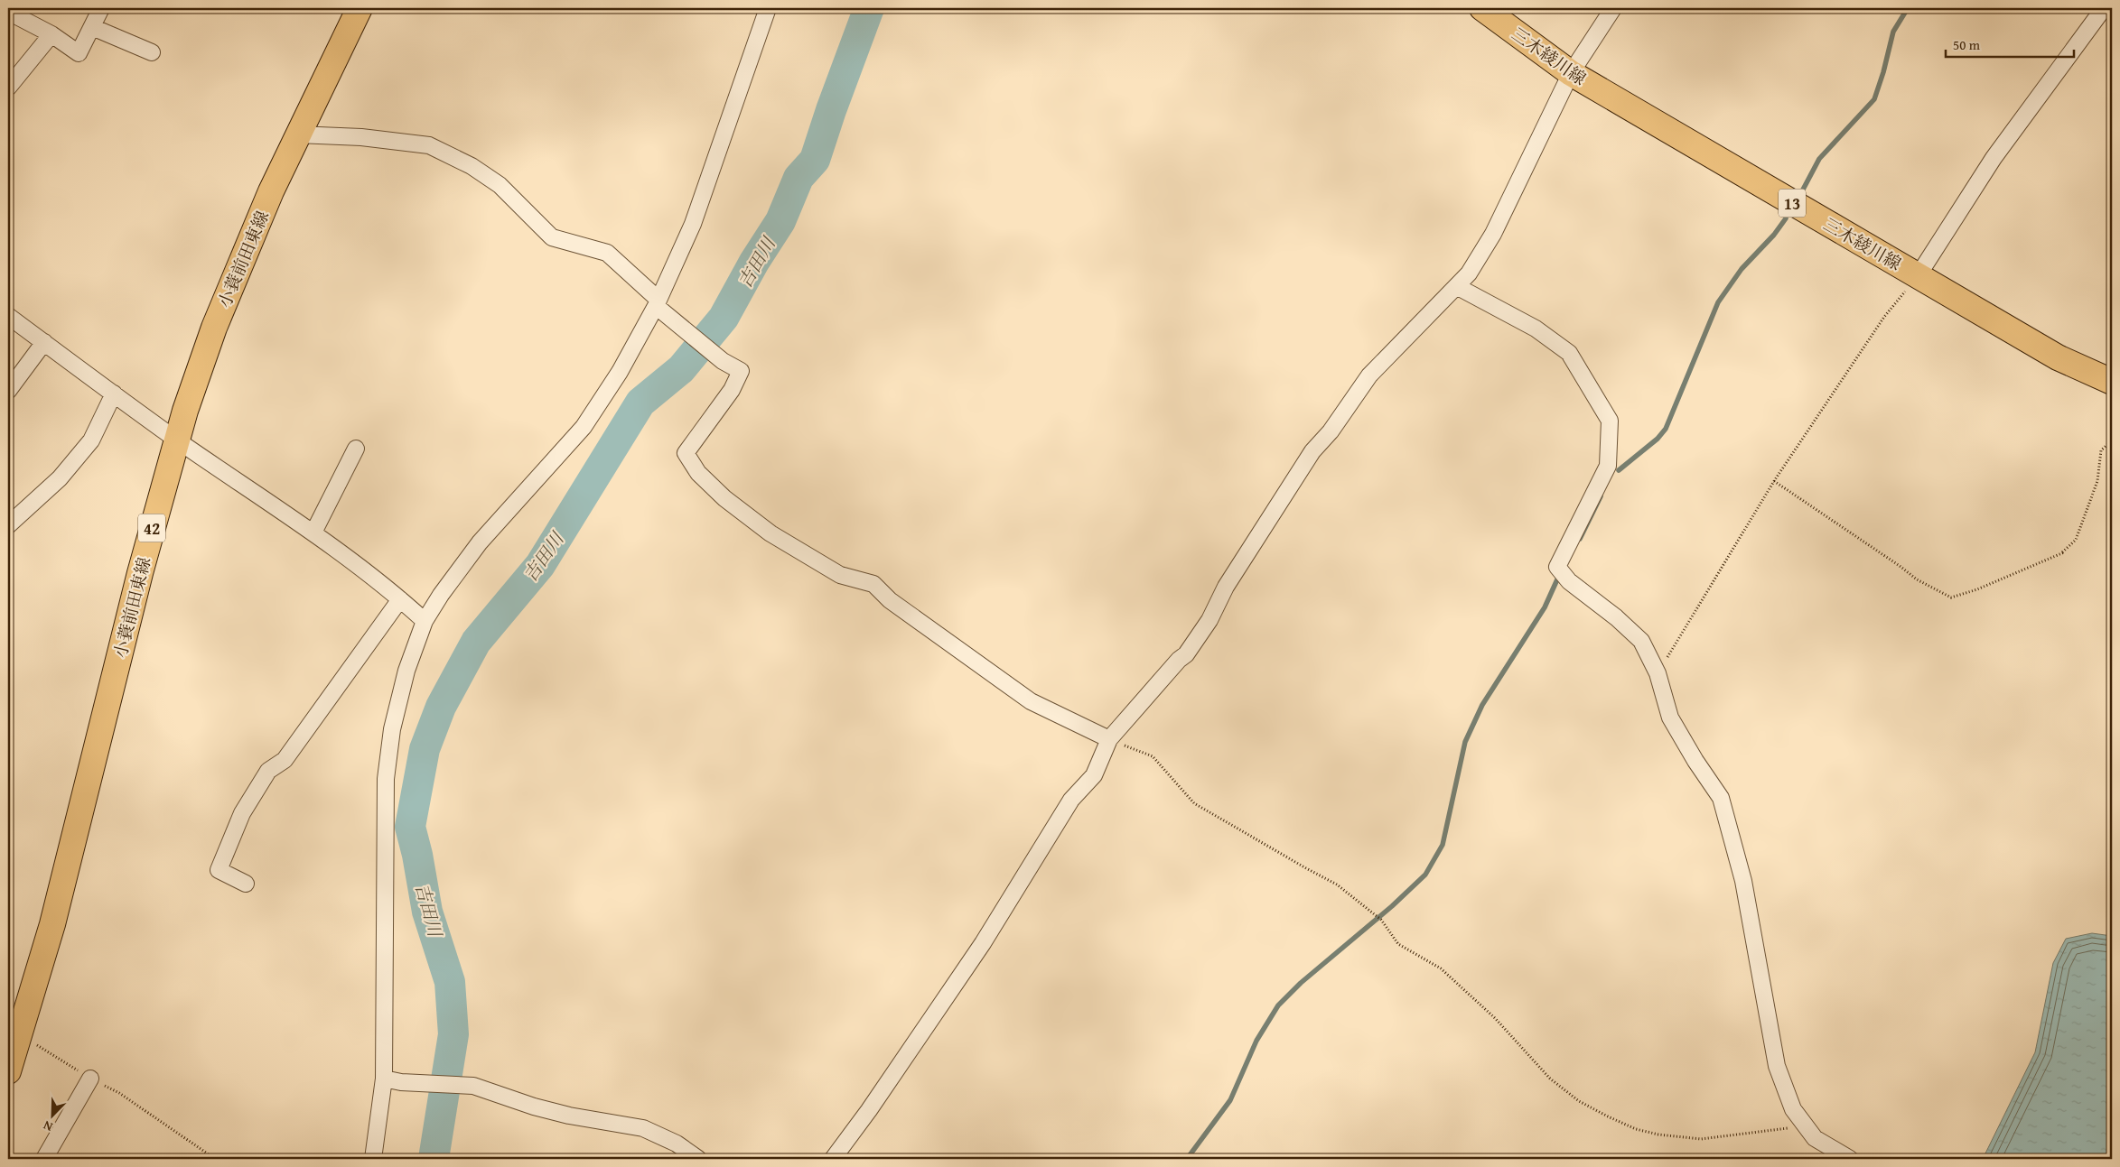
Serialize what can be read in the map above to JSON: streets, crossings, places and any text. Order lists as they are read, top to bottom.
{
  "streets": {
    "main road": [
      "三木綾川線",
      "13",
      "小蓑前田東線",
      "42"
    ]
  },
  "water": ["吉田川"],
  "scale_bar": "50 m",
  "north": "bottom left"
}
